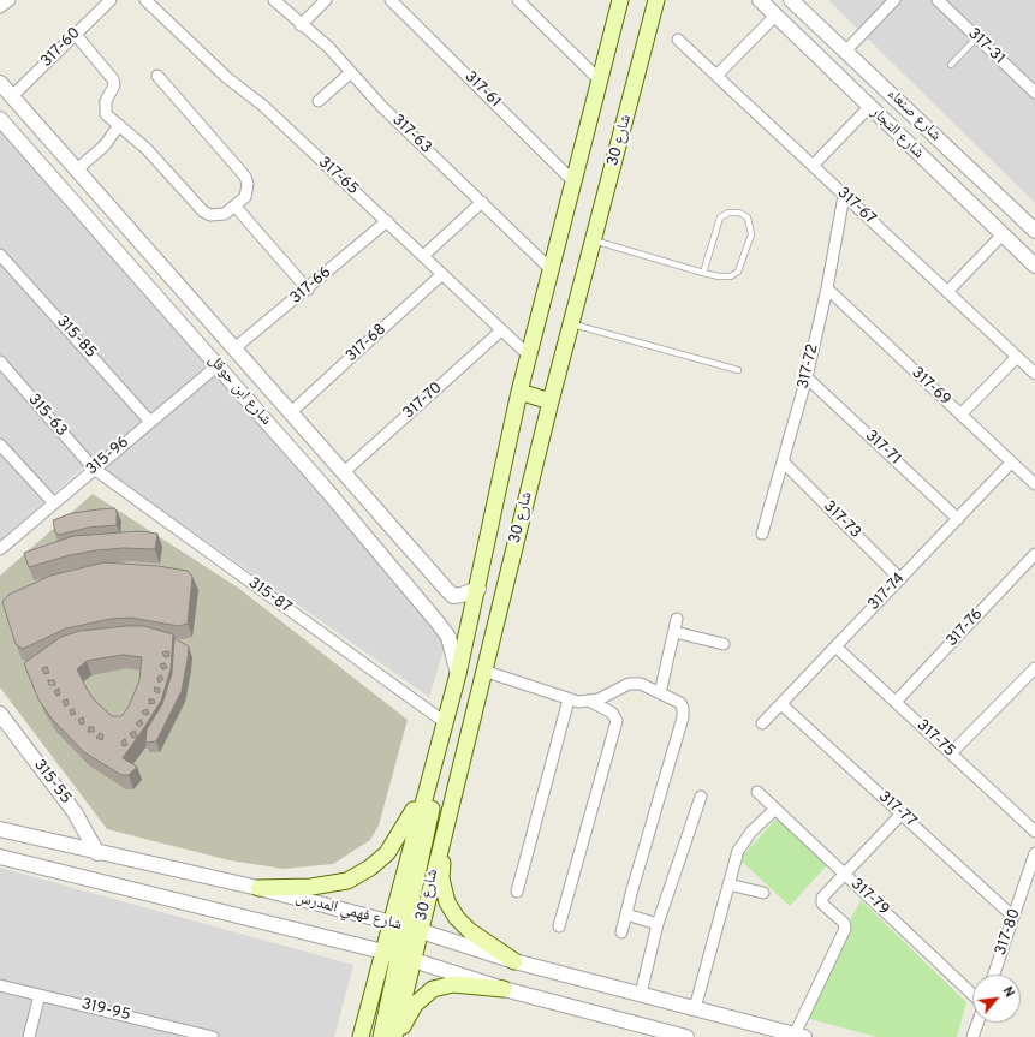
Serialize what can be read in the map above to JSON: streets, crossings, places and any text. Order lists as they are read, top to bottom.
{
  "streets": {
    "main road": ["شارع 30"],
    "street": [
      "317-31",
      "317-60",
      "317-61",
      "شارع صنعاء",
      "شارع التجار",
      "317-63",
      "317-65",
      "317-67",
      "317-66",
      "315-85",
      "317-68",
      "317-72",
      "317-69",
      "شارع ابن حوقل",
      "317-70",
      "315-63",
      "317-71",
      "315-96",
      "317-73",
      "317-74",
      "315-87",
      "317-76",
      "317-75",
      "315-55",
      "317-77",
      "317-79",
      "شارع فهمي المدرس",
      "317-80",
      "319-95"
    ]
  },
  "crossings": [
    ["317-60", "شارع ابن حوقل"],
    ["317-61", "شارع 30"],
    ["317-63", "شارع 30"],
    ["شارع 30", "317-65"],
    ["شارع 30", "شارع ابن حوقل"],
    ["شارع 30", "315-87"],
    ["شارع 30", "شارع فهمي المدرس"],
    ["317-65", "317-66"],
    ["317-65", "317-68"],
    ["317-65", "317-70"],
    ["317-67", "317-72"],
    ["317-66", "شارع ابن حوقل"],
    ["315-85", "315-96"],
    ["317-68", "شارع ابن حوقل"],
    ["317-72", "317-69"],
    ["317-72", "317-71"],
    ["317-72", "317-73"],
    ["317-69", "317-74"],
    ["شارع ابن حوقل", "317-70"],
    ["شارع ابن حوقل", "315-96"],
    ["315-63", "315-96"],
    ["315-63", "315-87"],
    ["317-71", "317-74"],
    ["315-96", "315-87"],
    ["317-73", "317-74"],
    ["317-74", "317-75"],
    ["317-74", "317-77"],
    ["317-76", "317-75"],
    ["315-55", "شارع فهمي المدرس"],
    ["317-77", "317-80"]
  ],
  "north": "top right"
}
